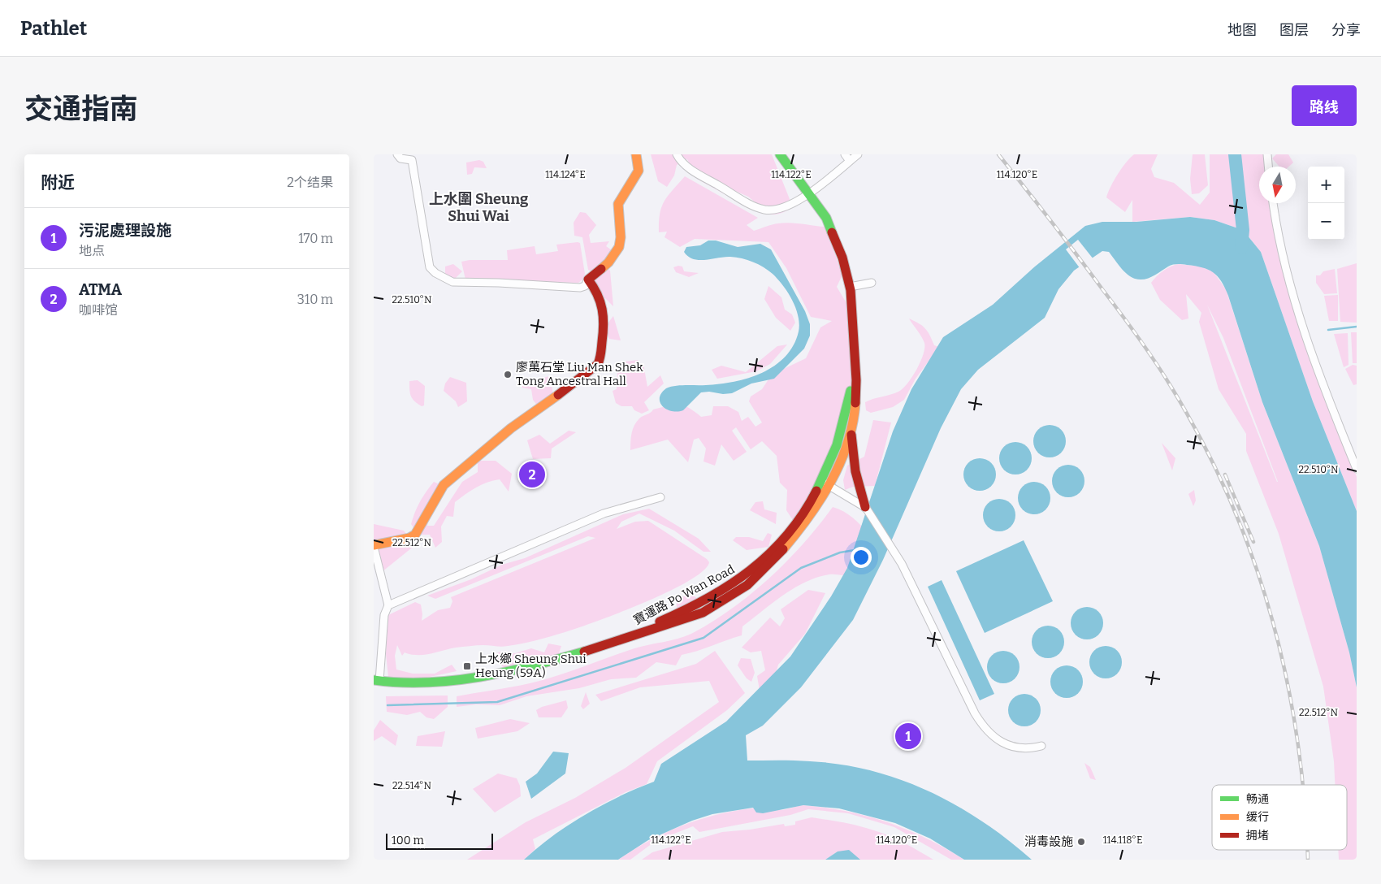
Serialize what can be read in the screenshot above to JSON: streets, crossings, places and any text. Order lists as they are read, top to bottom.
{
  "streets": {
    "street": ["寶運路 Po Wan Road"]
  },
  "districts": ["上水圍 Sheung Shui Wai"],
  "places": {
    "other": ["廖萬石堂 Liu Man Shek Tong Ancestral Hall", "消毒設施"],
    "transit": ["上水鄉 Sheung Shui Heung (59A)"]
  },
  "legend": ["畅通", "缓行", "拥堵"],
  "scale_bar": "100 m",
  "north": "bottom",
  "page": {
    "header": "Pathlet",
    "nav": ["地图", "图层", "分享"],
    "title": "交通指南",
    "buttons": "路线",
    "heading": ["附近", "2个结果"],
    "map_buttons": ["+", "−"],
    "list": [
      {
        "mark": "1",
        "name": "污泥處理設施",
        "note": "地点",
        "value": "170 m"
      },
      {
        "mark": "2",
        "name": "ATMA",
        "note": "咖啡馆",
        "value": "310 m"
      }
    ],
    "pins": ["2", "1"],
    "scale": "100 m"
  },
  "coordinates": [
    "114.124°E",
    "114.122°E",
    "114.120°E",
    "22.510°N",
    "22.512°N",
    "22.514°N",
    "114.118°E"
  ]
}
